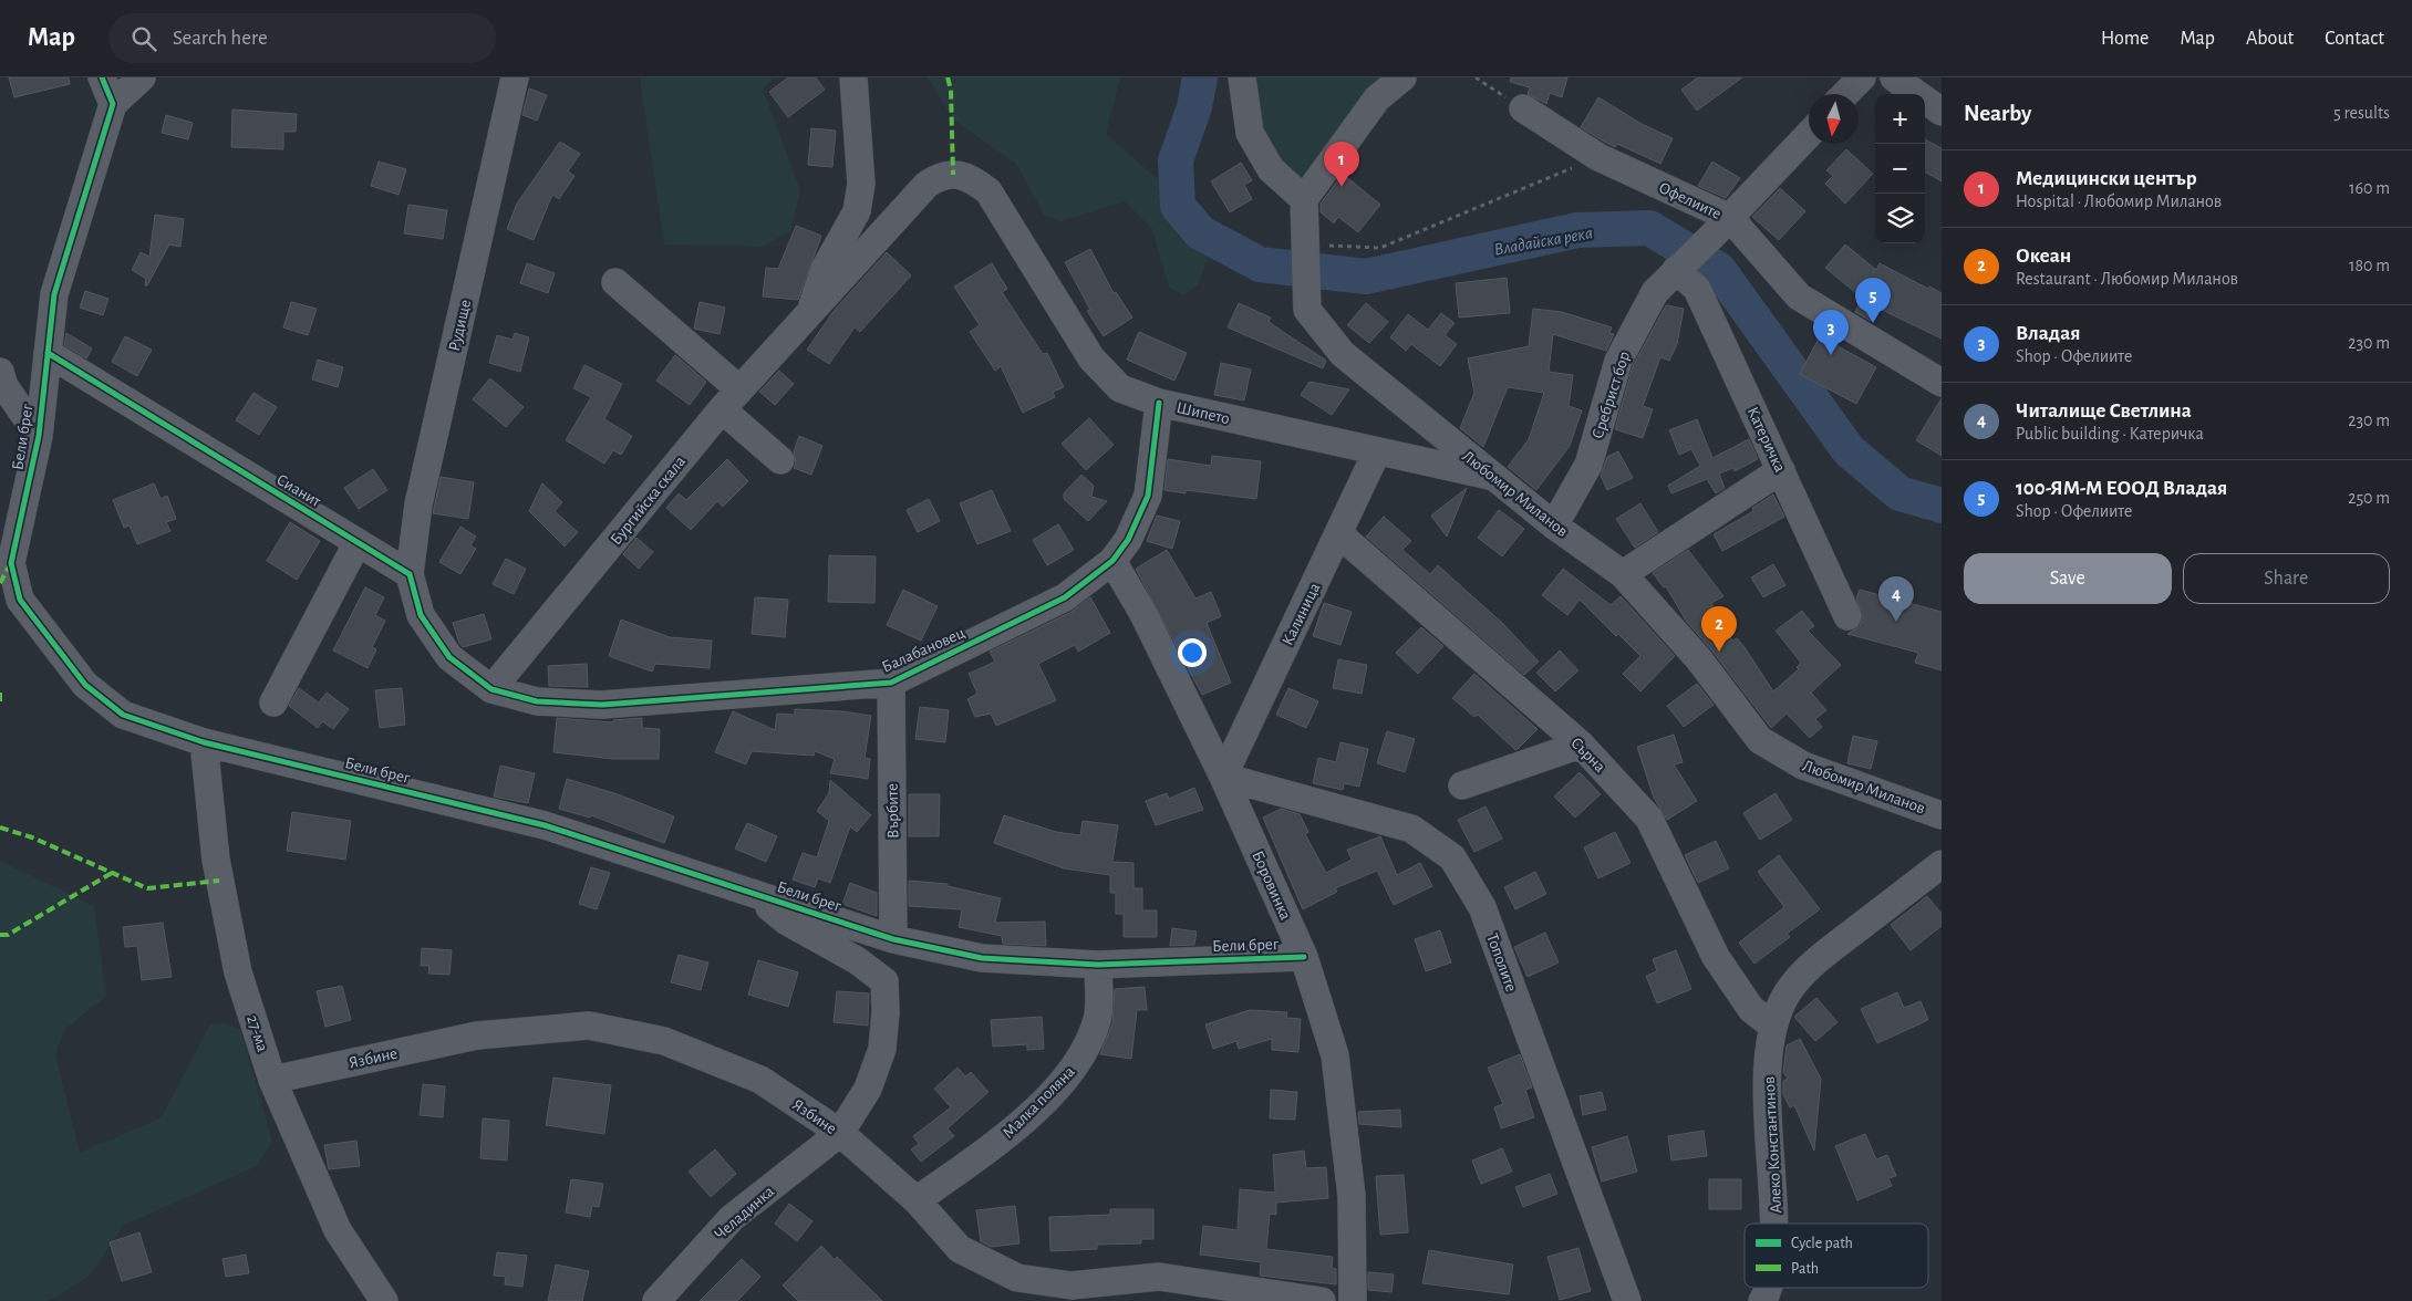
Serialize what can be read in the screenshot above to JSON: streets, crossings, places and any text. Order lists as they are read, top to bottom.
{
  "streets": {
    "street": [
      "Офелиите",
      "Рудище",
      "Сребрист бор",
      "Шипето",
      "Бели брег",
      "Катеричка",
      "Сианит",
      "Любомир Миланов",
      "Бургийска скала",
      "Калиница",
      "Балабановец",
      "Сърна",
      "Върбите",
      "Боровинка",
      "Тополите",
      "27-ма",
      "Язбине",
      "Малка поляна",
      "Алеко Константинов",
      "Челадинка"
    ]
  },
  "crossings": [
    ["Офелиите", "Сребрист бор"],
    ["Рудище", "Сианит"],
    ["Сребрист бор", "Катеричка"],
    ["Сребрист бор", "Любомир Миланов"],
    ["Шипето", "Любомир Миланов"],
    ["Шипето", "Бургийска скала"],
    ["Шипето", "Калиница"],
    ["Шипето", "Балабановец"],
    ["Бели брег", "Сианит"],
    ["Бели брег", "Върбите"],
    ["Бели брег", "Боровинка"],
    ["Бели брег", "27-ма"],
    ["Бели брег", "Малка поляна"],
    ["Бели брег", "Челадинка"],
    ["Бургийска скала", "Балабановец"],
    ["Калиница", "Сърна"],
    ["Калиница", "Боровинка"],
    ["Калиница", "Тополите"],
    ["Балабановец", "Върбите"],
    ["Балабановец", "Боровинка"],
    ["Сърна", "Алеко Константинов"],
    ["Боровинка", "Тополите"],
    ["27-ма", "Язбине"],
    ["Язбине", "Малка поляна"],
    ["Язбине", "Челадинка"]
  ],
  "water": ["Владайска река"],
  "legend": ["Cycle path", "Path"],
  "north": "bottom",
  "page": {
    "header": "Map",
    "search": "Search here",
    "nav": [
      "Home",
      "Map",
      "About",
      "Contact"
    ],
    "heading": ["Nearby", "5 results"],
    "map_buttons": ["+", "−"],
    "pins": [
      "1",
      "5",
      "3",
      "4",
      "2"
    ],
    "list": [
      {
        "mark": "1",
        "name": "Медицински център",
        "note": "Hospital · Любомир Миланов",
        "value": "160 m"
      },
      {
        "mark": "2",
        "name": "Океан",
        "note": "Restaurant · Любомир Миланов",
        "value": "180 m"
      },
      {
        "mark": "3",
        "name": "Владая",
        "note": "Shop · Офелиите",
        "value": "230 m"
      },
      {
        "mark": "4",
        "name": "Читалище Светлина",
        "note": "Public building · Катеричка",
        "value": "230 m"
      },
      {
        "mark": "5",
        "name": "100-ЯМ-М ЕООД Владая",
        "note": "Shop · Офелиите",
        "value": "250 m"
      }
    ],
    "buttons": ["Save", "Share"]
  }
}
